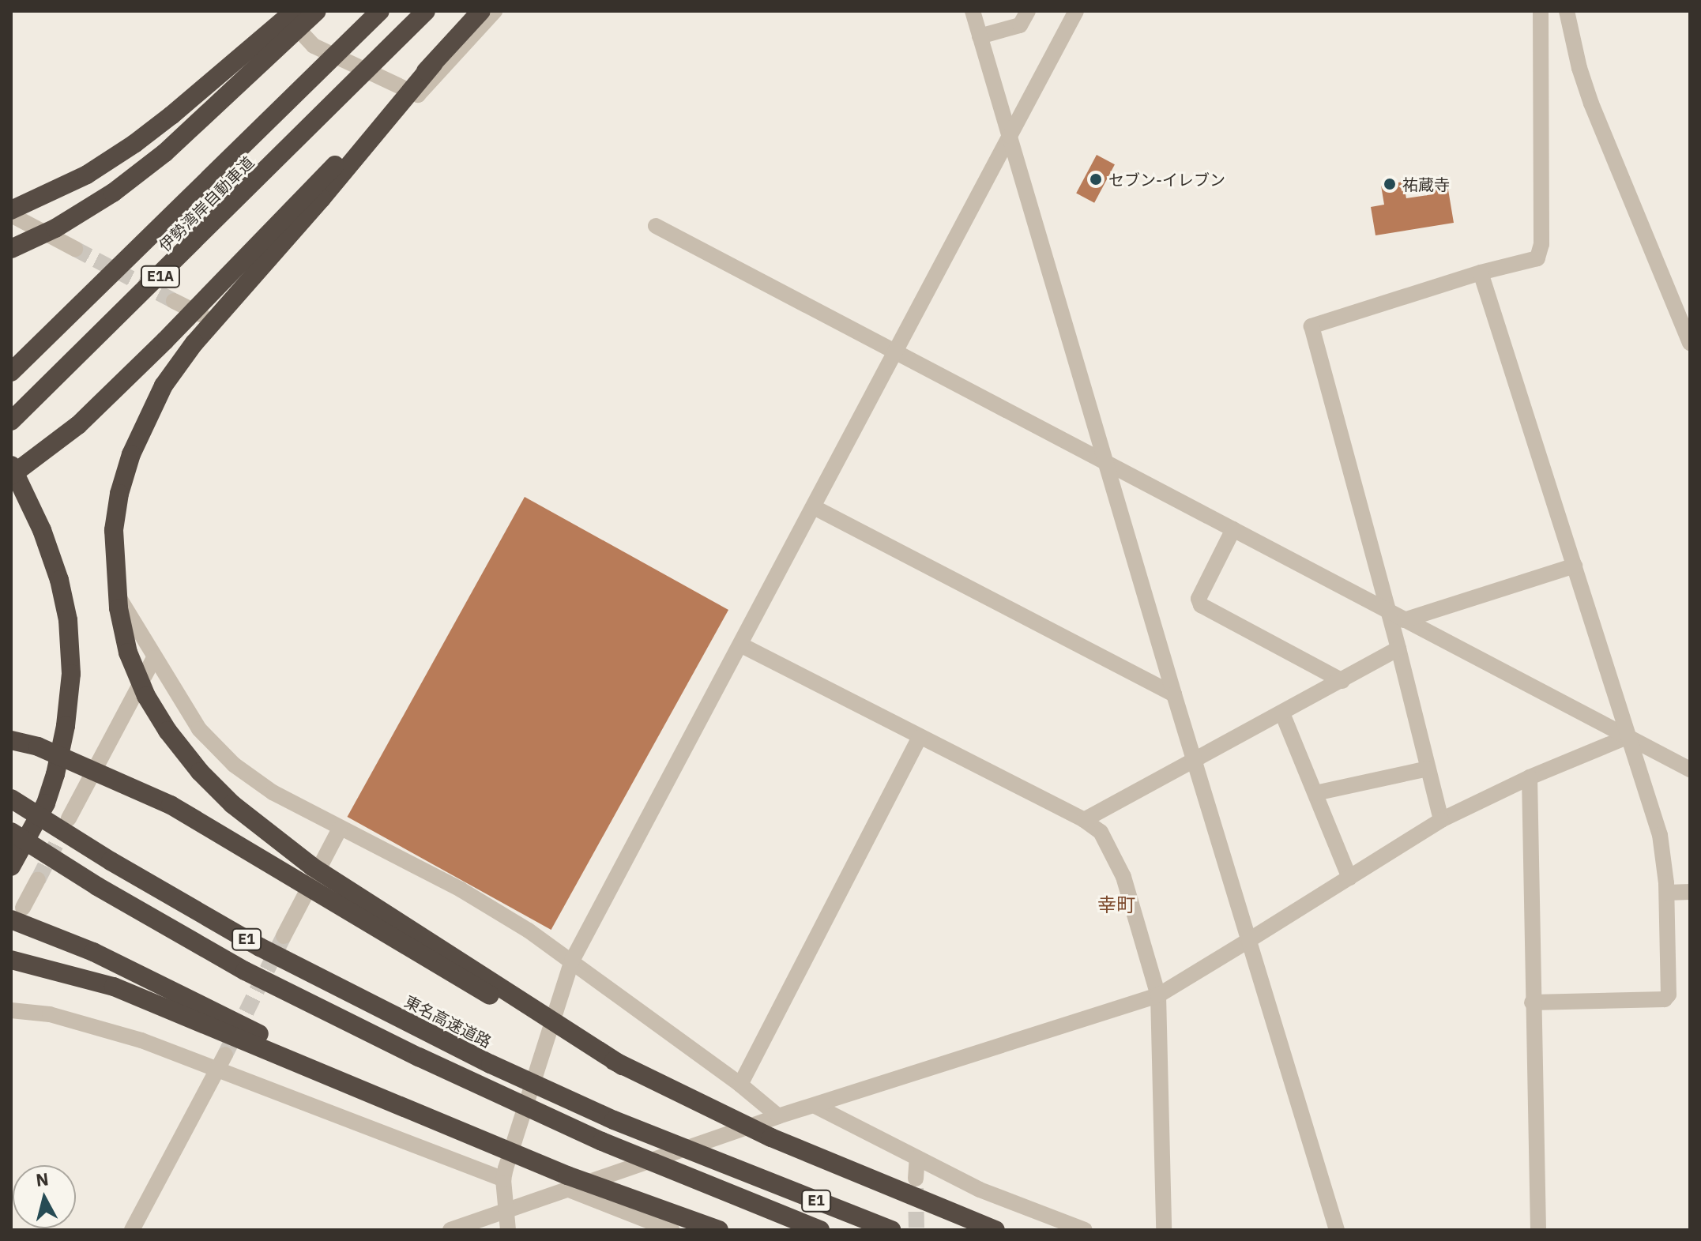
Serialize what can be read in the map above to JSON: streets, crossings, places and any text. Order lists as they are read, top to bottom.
{
  "streets": {
    "highway": [
      "伊勢湾岸自動車道",
      "E1A",
      "E1",
      "東名高速道路"
    ]
  },
  "districts": ["幸町"],
  "places": ["セブン-イレブン", "祐蔵寺"],
  "north": "top"
}
